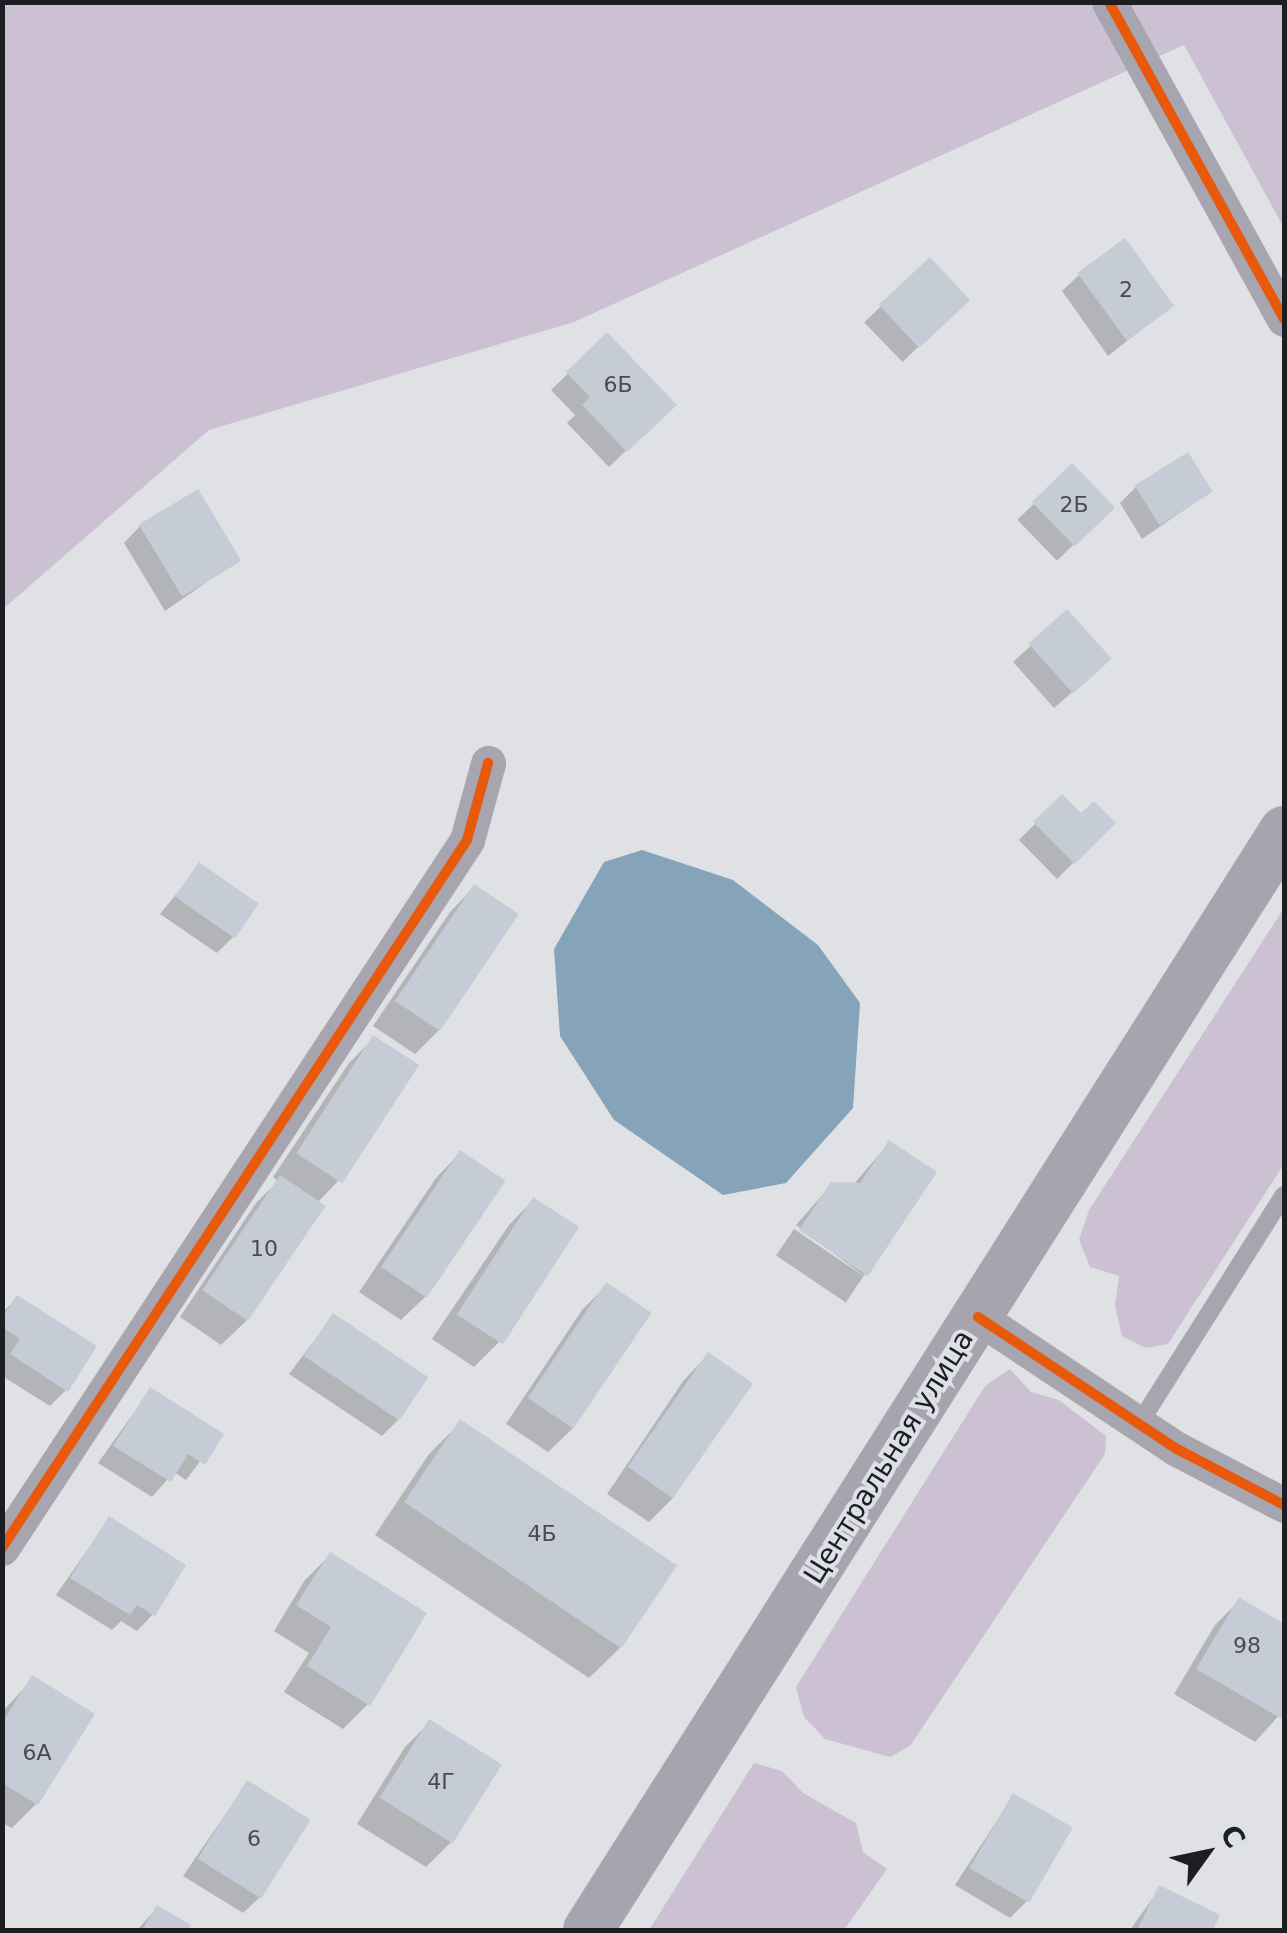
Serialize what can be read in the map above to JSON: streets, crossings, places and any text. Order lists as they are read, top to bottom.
{
  "streets": {
    "main road": ["Центральная улица"]
  },
  "house_numbers": [
    "2",
    "6Б",
    "2Б",
    "10",
    "4Б",
    "98",
    "6А",
    "4Г",
    "6"
  ],
  "north": "top right"
}
